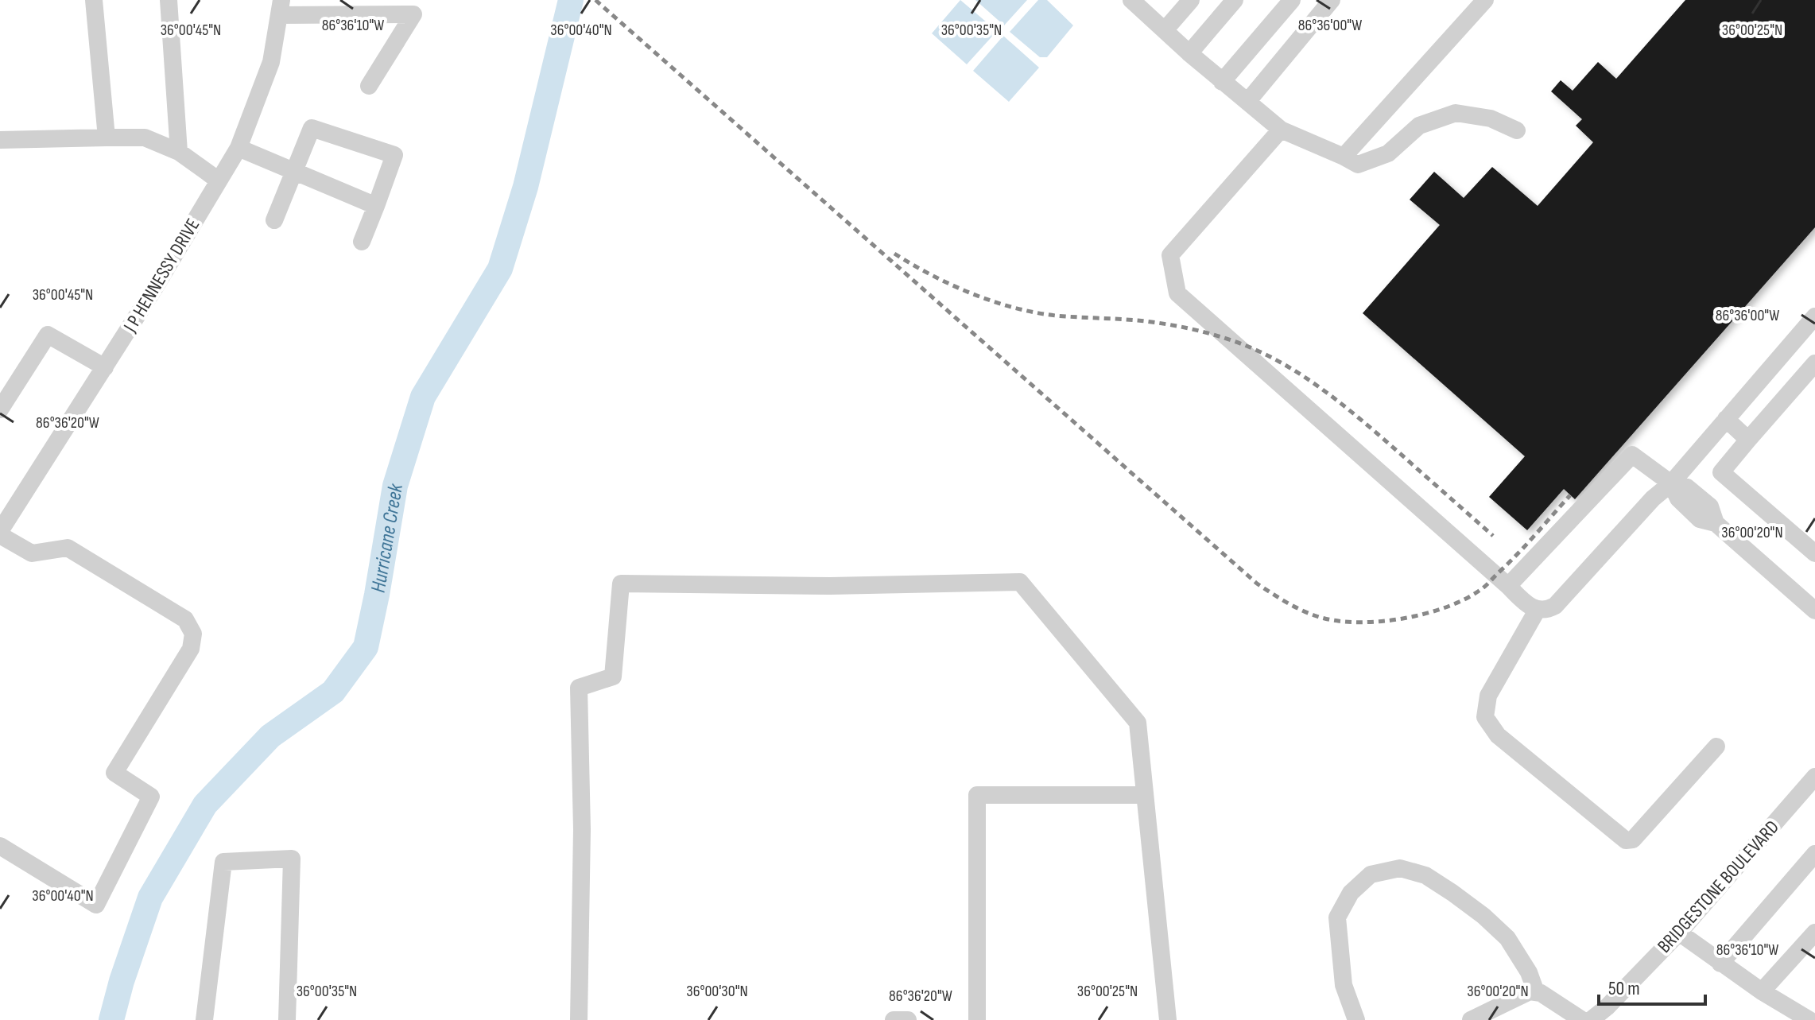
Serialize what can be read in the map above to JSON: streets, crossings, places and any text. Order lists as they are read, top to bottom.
{
  "streets": {
    "street": ["J P HENNESSY DRIVE", "BRIDGESTONE BOULEVARD"]
  },
  "water": ["Hurricane Creek"],
  "scale_bar": "50 m",
  "coordinates": [
    "86°36'10\"W",
    "86°36'00\"W",
    "36°00'45\"N",
    "36°00'40\"N",
    "36°00'35\"N",
    "36°00'25\"N",
    "86°36'20\"W",
    "36°00'20\"N",
    "36°00'30\"N"
  ]
}
